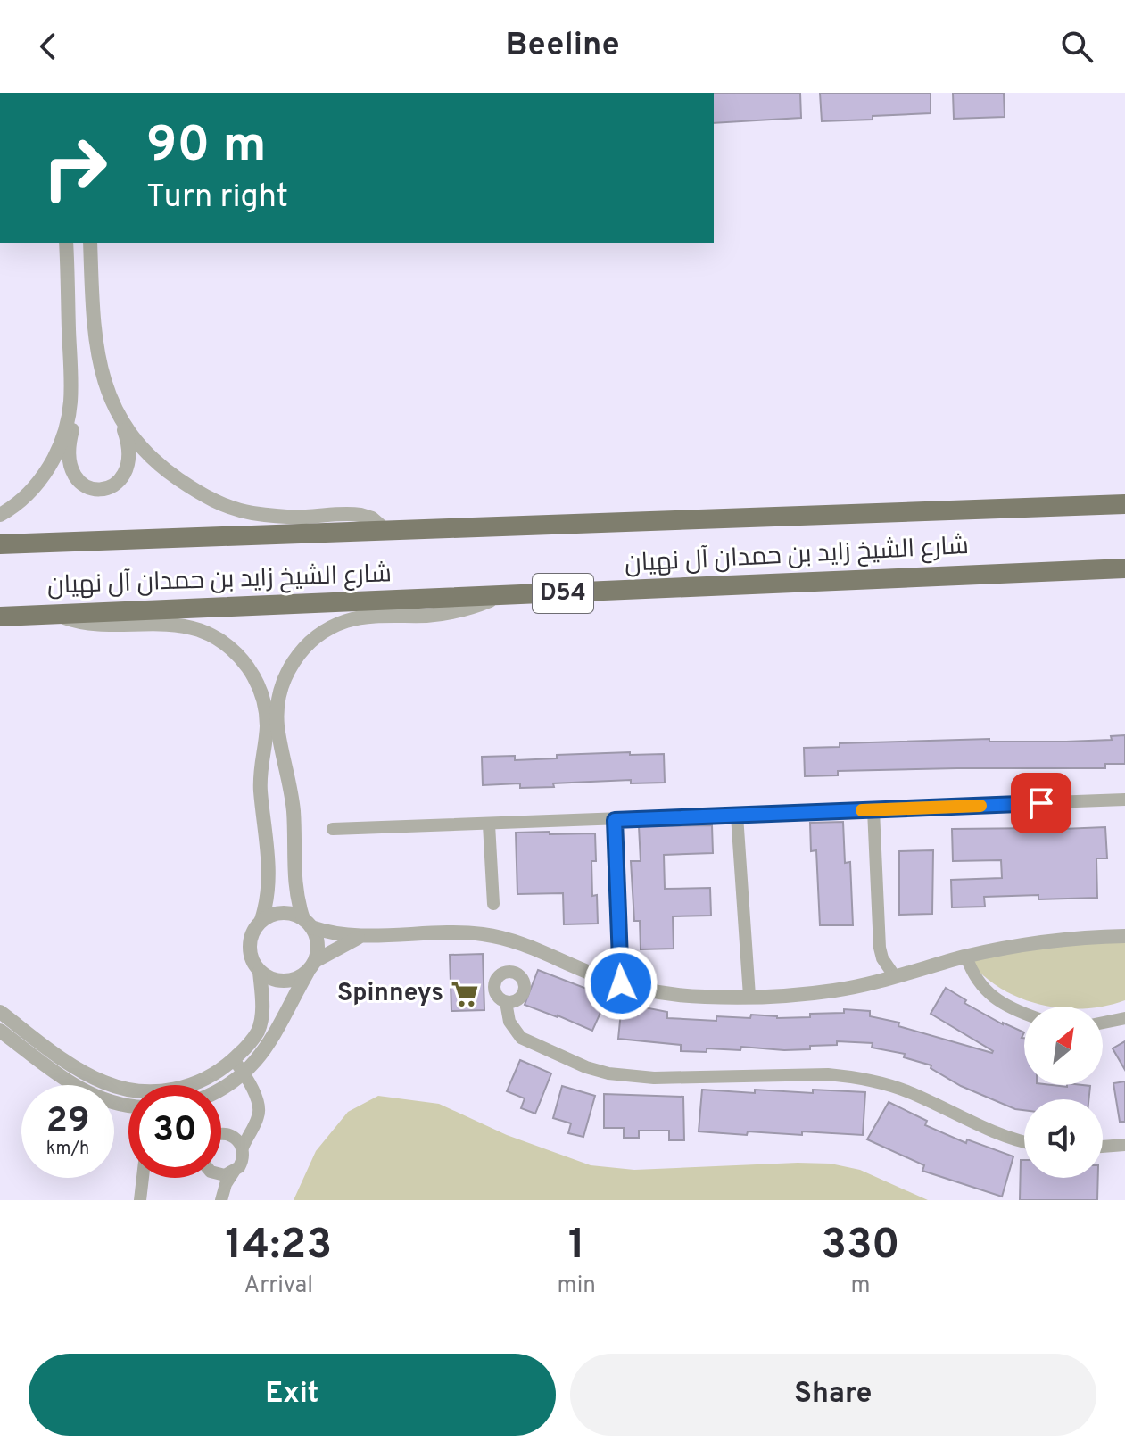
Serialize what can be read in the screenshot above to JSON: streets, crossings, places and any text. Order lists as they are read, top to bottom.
{
  "streets": {
    "main road": ["شارع الشيخ زايد بن حمدان آل نهيان", "D54"]
  },
  "places": {
    "supermarket": ["Spinneys"]
  },
  "north": "top right",
  "page": {
    "header": "Beeline",
    "turn": ["90 m", "Turn right"],
    "speed": "29 km/h",
    "limit": "30",
    "eta": [
      "14:23",
      "Arrival",
      "1",
      "min",
      "330",
      "m"
    ],
    "buttons": ["Exit", "Share"]
  }
}
